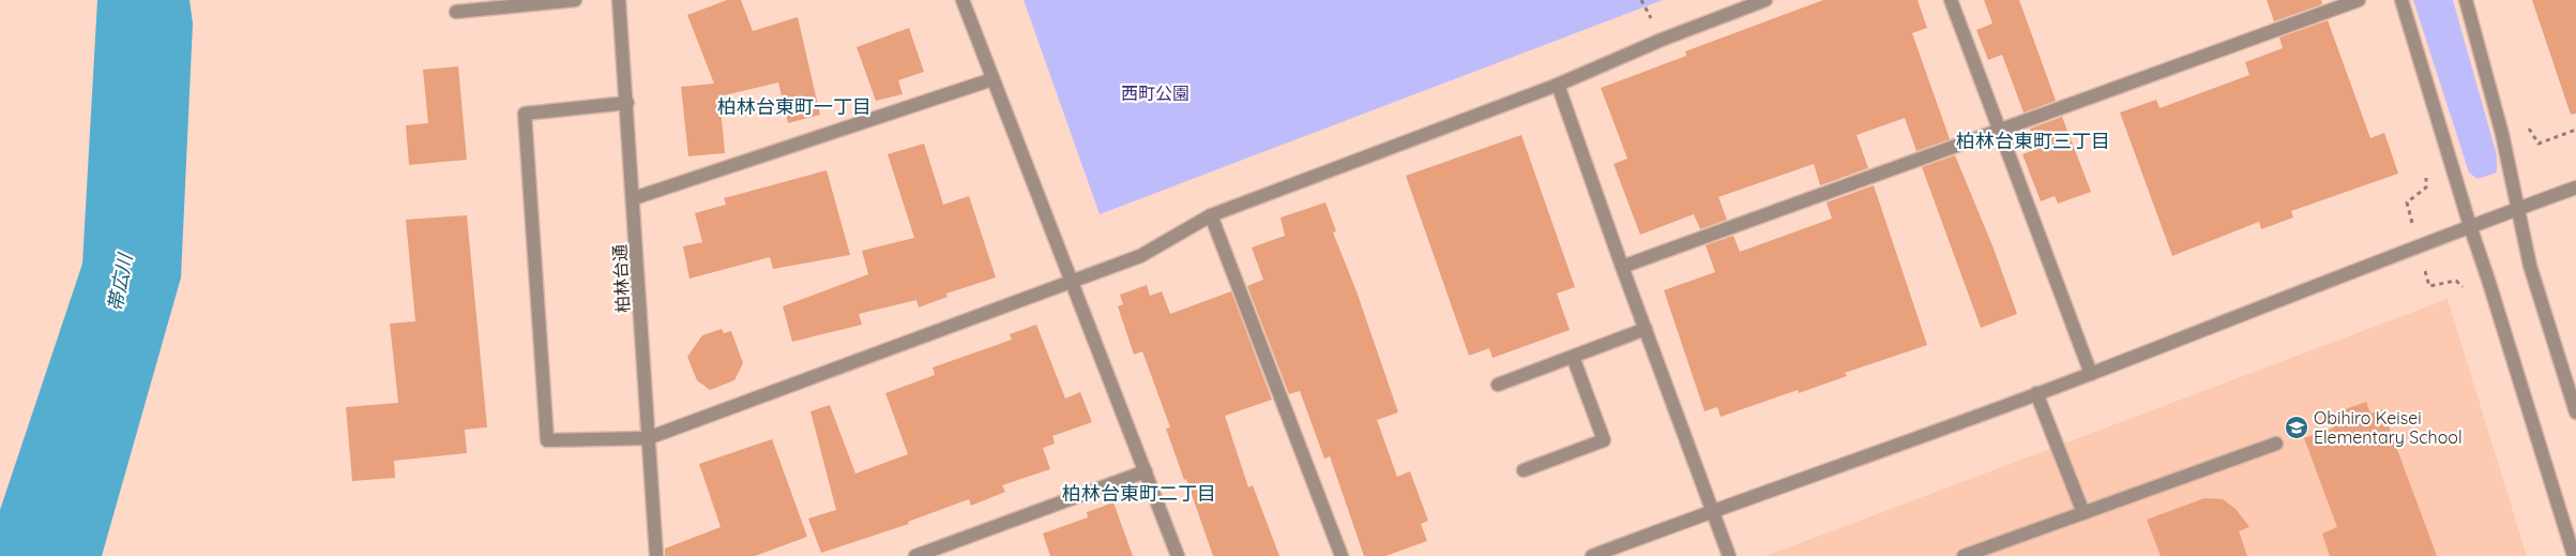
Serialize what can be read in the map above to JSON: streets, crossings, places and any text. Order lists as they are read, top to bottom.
{
  "streets": {
    "street": ["柏林台通"]
  },
  "districts": ["柏林台東町一丁目", "柏林台東町三丁目", "柏林台東町二丁目"],
  "water": ["帯広川"],
  "parks": ["西町公園"],
  "places": {
    "school or university": ["Obihiro Keisei Elementary School"]
  }
}
